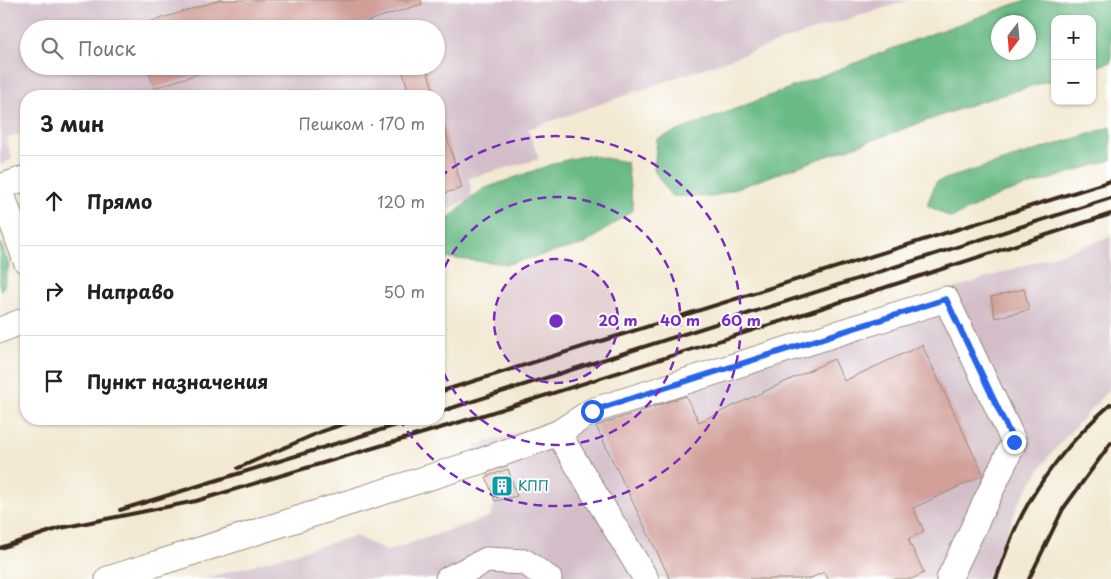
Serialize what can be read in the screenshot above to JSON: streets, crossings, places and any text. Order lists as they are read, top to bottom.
{
  "places": {
    "building": ["КПП"]
  },
  "north": "bottom",
  "page": {
    "map_buttons": ["+", "−"],
    "search": "Поиск",
    "heading": ["3 мин", "Пешком · 170 m"],
    "list": [
      ["Прямо", "120 m"],
      ["Направо", "50 m"],
      "Пункт назначения"
    ]
  },
  "rings": ["20 m", "40 m", "60 m"]
}
